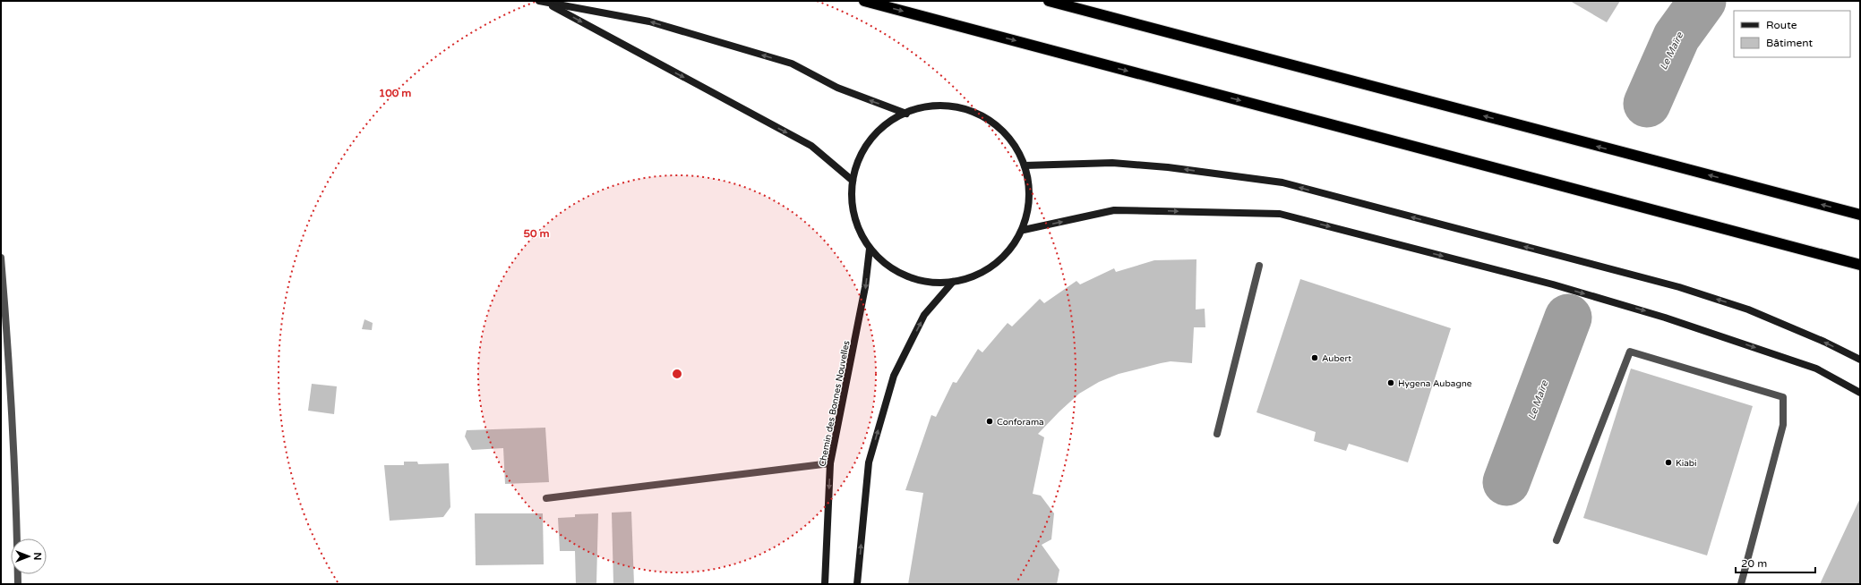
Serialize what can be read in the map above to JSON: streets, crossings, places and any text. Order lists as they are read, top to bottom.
{
  "streets": {
    "main road": ["Chemin des Bonnes Nouvelles"]
  },
  "water": ["Le Maïre"],
  "places": [
    "Aubert",
    "Hygena Aubagne",
    "Conforama",
    "Kiabi"
  ],
  "legend": ["Route", "Bâtiment"],
  "scale_bar": "20 m",
  "north": "right",
  "rings": ["100 m", "50 m"]
}
